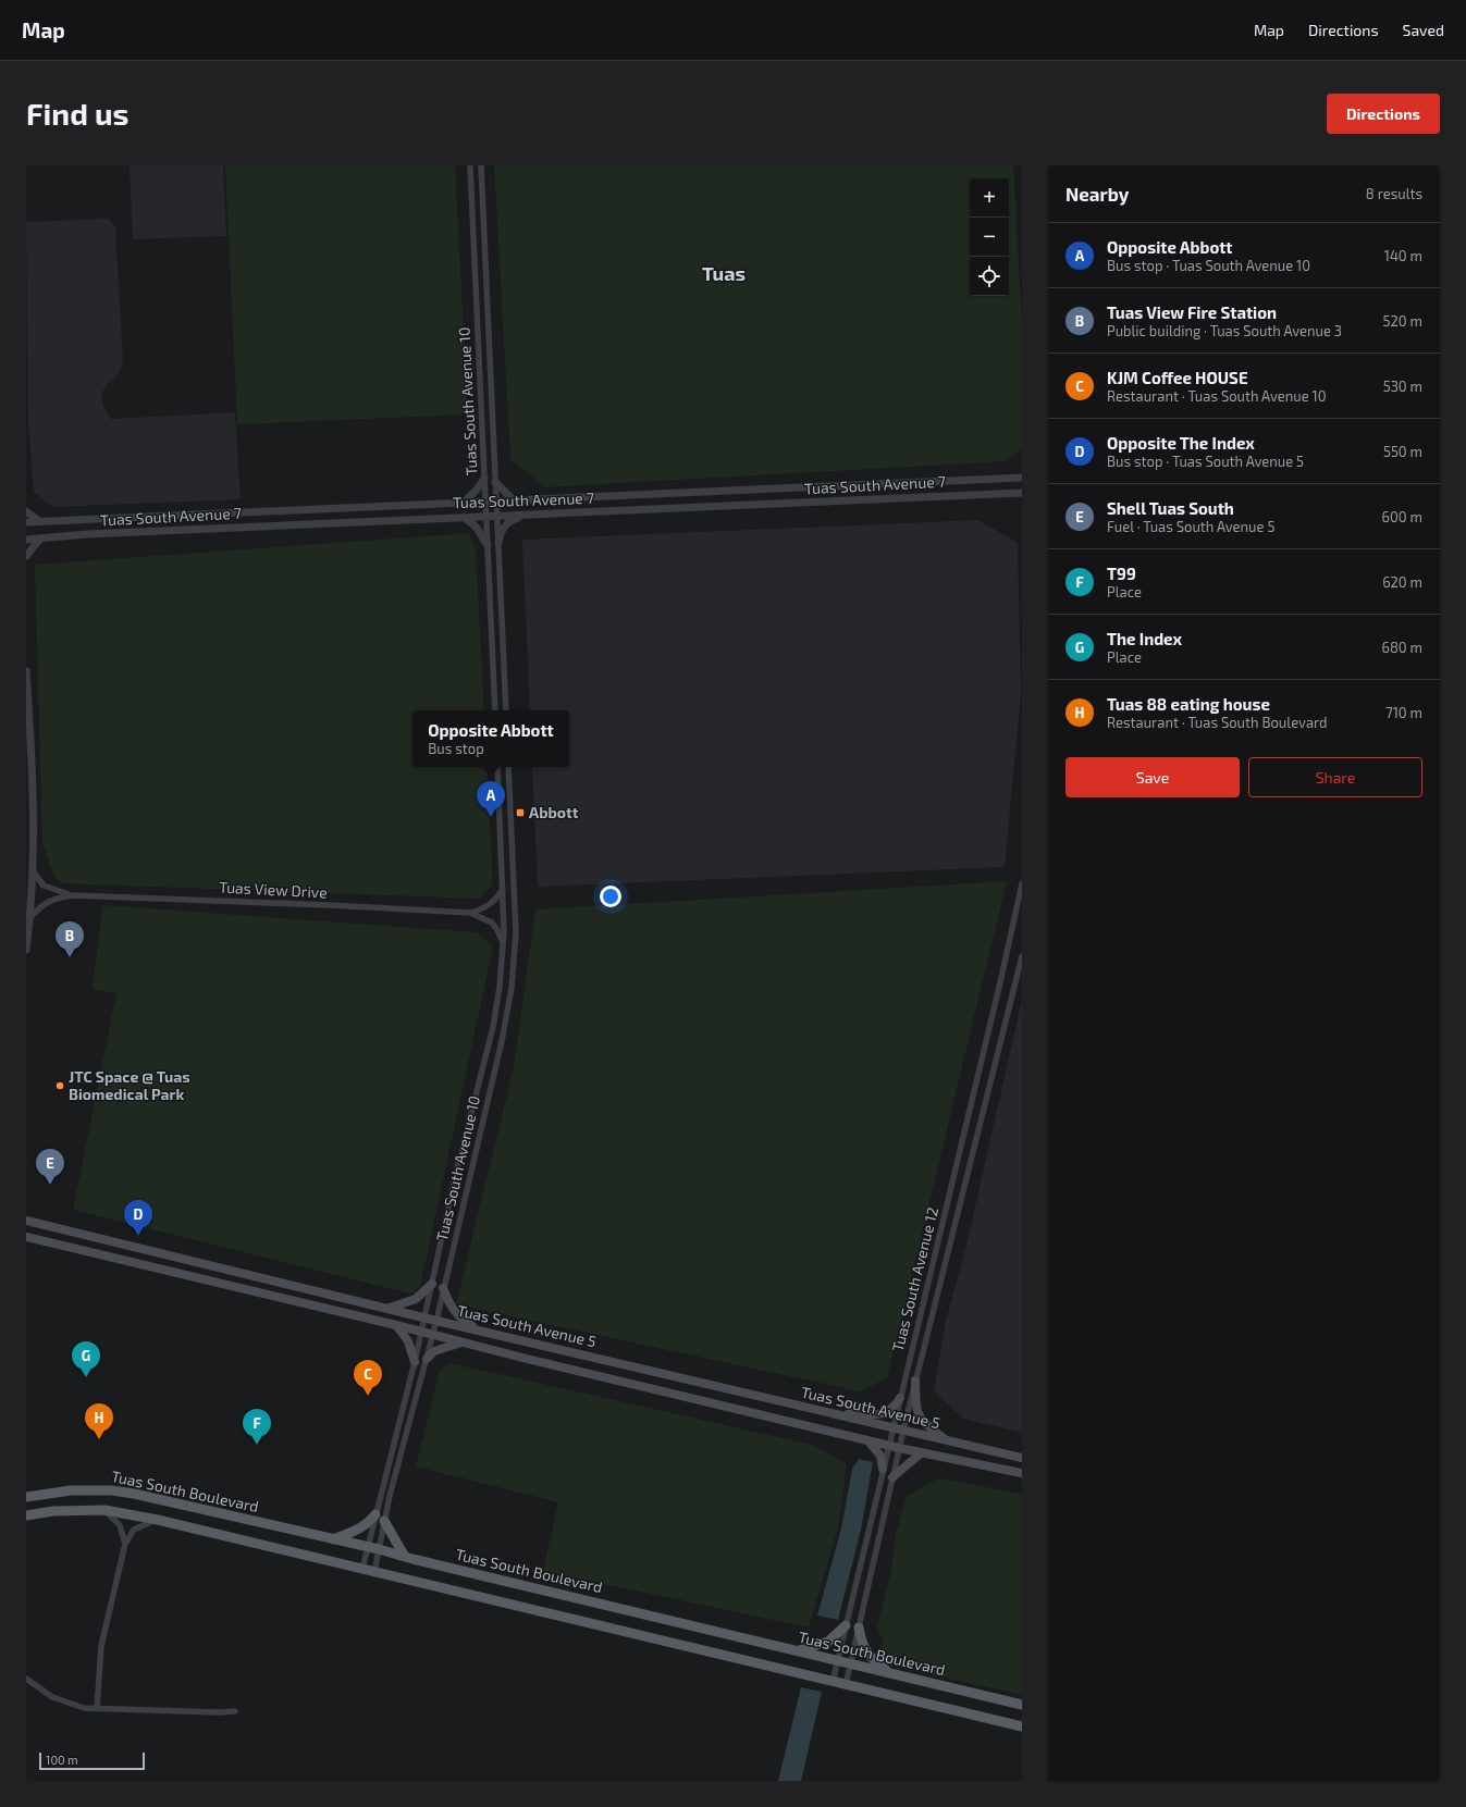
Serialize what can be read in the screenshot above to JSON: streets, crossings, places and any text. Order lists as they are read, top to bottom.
{
  "streets": {
    "main road": ["Tuas South Avenue 5", "Tuas South Boulevard"],
    "street": [
      "Tuas South Avenue 10",
      "Tuas South Avenue 7",
      "Tuas View Drive",
      "Tuas South Avenue 12"
    ]
  },
  "crossings": [
    ["Tuas South Avenue 10", "Tuas South Avenue 7"],
    ["Tuas South Avenue 10", "Tuas View Drive"],
    ["Tuas South Avenue 10", "Tuas South Avenue 5"],
    ["Tuas South Avenue 10", "Tuas South Boulevard"],
    ["Tuas South Avenue 12", "Tuas South Avenue 5"],
    ["Tuas South Avenue 12", "Tuas South Boulevard"]
  ],
  "districts": ["Tuas"],
  "places": {
    "transit": ["Abbott"],
    "other": ["JTC Space @ Tuas Biomedical Park"]
  },
  "scale_bar": "100 m",
  "page": {
    "header": "Map",
    "nav": ["Map", "Directions", "Saved"],
    "buttons": [
      "Directions",
      ["Save", "Share"]
    ],
    "title": "Find us",
    "heading": ["Nearby", "8 results"],
    "map_buttons": ["+", "−"],
    "list": [
      {
        "mark": "A",
        "name": "Opposite Abbott",
        "note": "Bus stop · Tuas South Avenue 10",
        "value": "140 m"
      },
      {
        "mark": "B",
        "name": "Tuas View Fire Station",
        "note": "Public building · Tuas South Avenue 3",
        "value": "520 m"
      },
      {
        "mark": "C",
        "name": "KJM Coffee HOUSE",
        "note": "Restaurant · Tuas South Avenue 10",
        "value": "530 m"
      },
      {
        "mark": "D",
        "name": "Opposite The Index",
        "note": "Bus stop · Tuas South Avenue 5",
        "value": "550 m"
      },
      {
        "mark": "E",
        "name": "Shell Tuas South",
        "note": "Fuel · Tuas South Avenue 5",
        "value": "600 m"
      },
      {
        "mark": "F",
        "name": "T99",
        "note": "Place",
        "value": "620 m"
      },
      {
        "mark": "G",
        "name": "The Index",
        "note": "Place",
        "value": "680 m"
      },
      {
        "mark": "H",
        "name": "Tuas 88 eating house",
        "note": "Restaurant · Tuas South Boulevard",
        "value": "710 m"
      }
    ],
    "popup": ["Opposite Abbott", "Bus stop"],
    "pins": [
      "A",
      "B",
      "E",
      "D",
      "G",
      "C",
      "H",
      "F"
    ],
    "scale": "100 m"
  }
}
